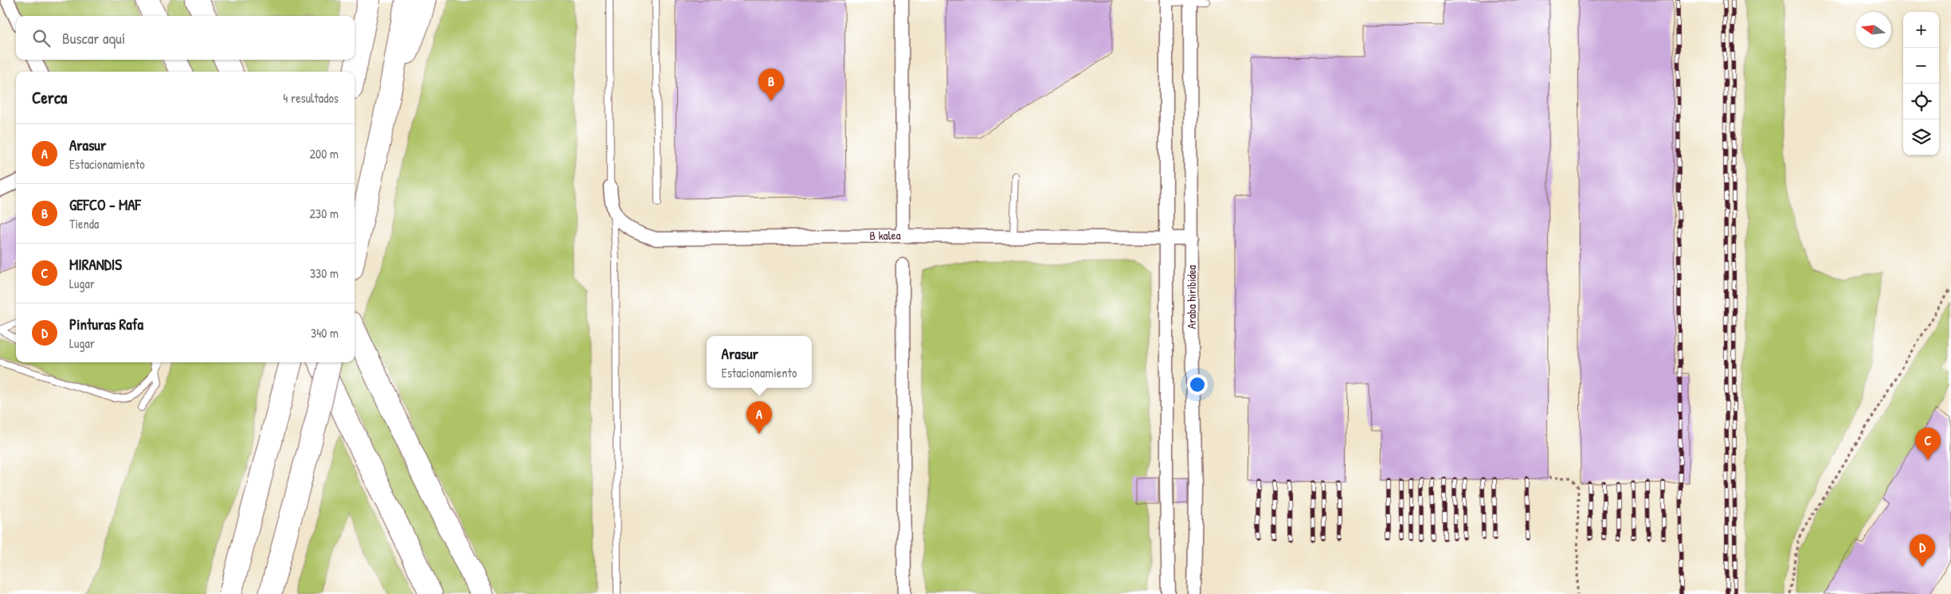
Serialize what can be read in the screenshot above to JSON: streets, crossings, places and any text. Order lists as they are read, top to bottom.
{
  "streets": {
    "street": ["B kalea", "Araba hiribidea"]
  },
  "crossings": [
    ["B kalea", "Araba hiribidea"]
  ],
  "north": "left",
  "page": {
    "map_buttons": ["+", "−"],
    "search": "Buscar aquí",
    "pins": [
      "B",
      "A",
      "C",
      "D"
    ],
    "heading": ["Cerca", "4 resultados"],
    "list": [
      {
        "mark": "A",
        "name": "Arasur",
        "note": "Estacionamiento",
        "value": "200 m"
      },
      {
        "mark": "B",
        "name": "GEFCO - MAF",
        "note": "Tienda",
        "value": "230 m"
      },
      {
        "mark": "C",
        "name": "MIRANDIS",
        "note": "Lugar",
        "value": "330 m"
      },
      {
        "mark": "D",
        "name": "Pinturas Rafa",
        "note": "Lugar",
        "value": "340 m"
      }
    ],
    "popup": ["Arasur", "Estacionamiento"]
  }
}
